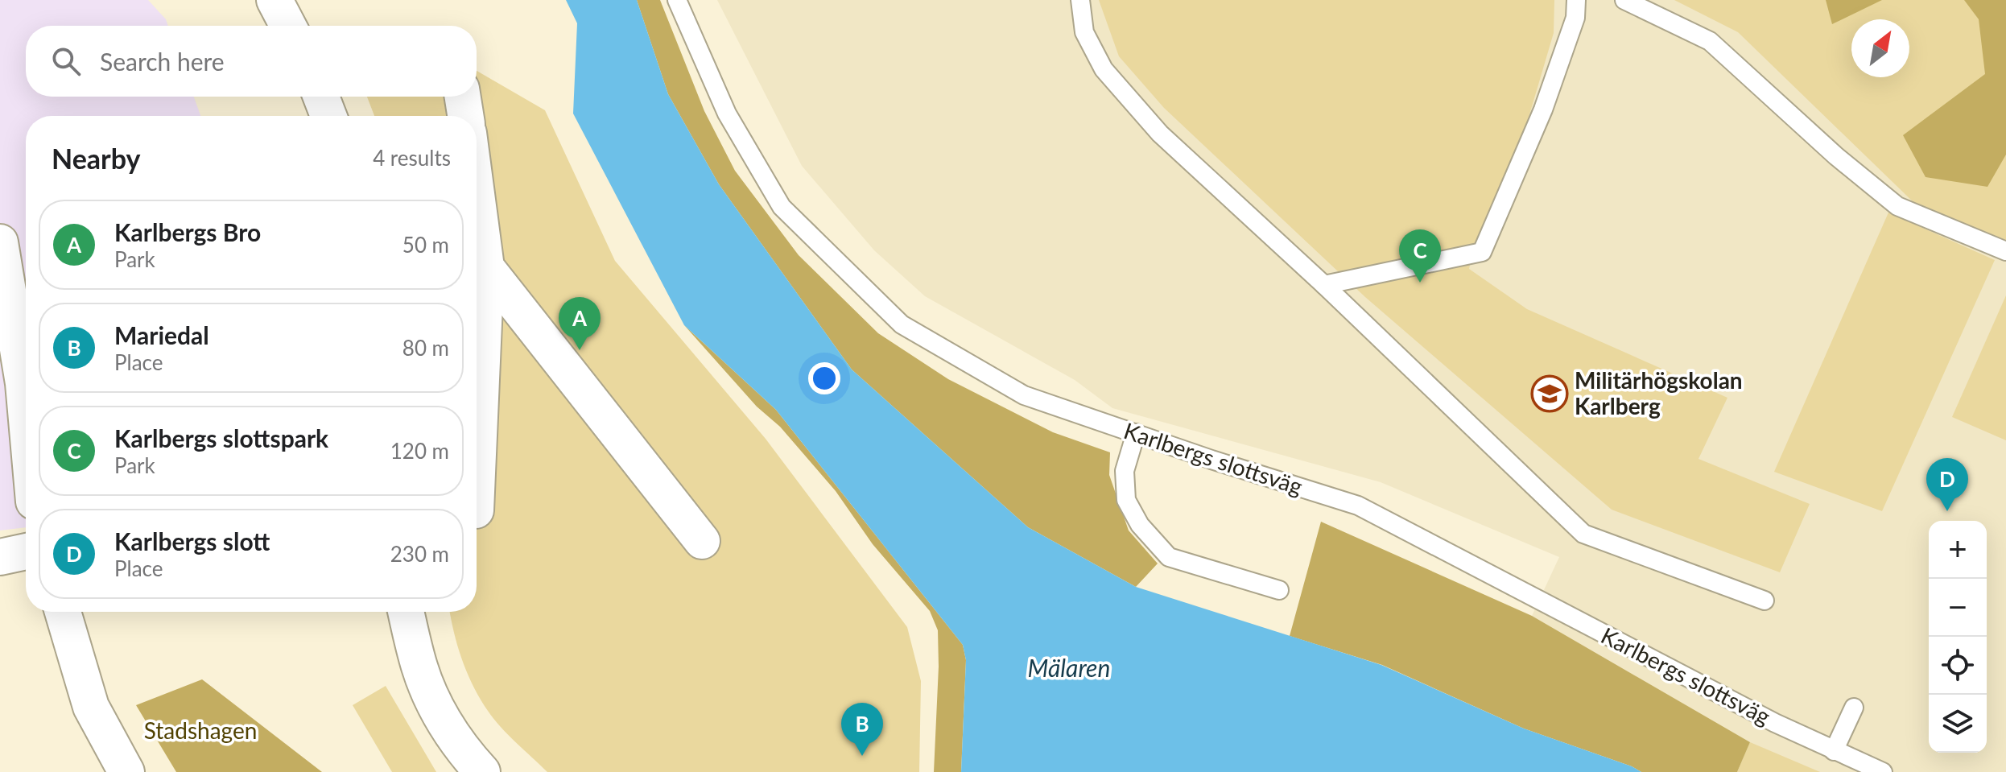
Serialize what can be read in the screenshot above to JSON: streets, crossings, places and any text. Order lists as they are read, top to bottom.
{
  "streets": {
    "lane": ["Karlbergs slottsväg"]
  },
  "water": ["Mälaren"],
  "parks": ["Stadshagen"],
  "places": {
    "school or university": ["Militärhögskolan Karlberg"]
  },
  "north": "top right",
  "page": {
    "search": "Search here",
    "heading": ["Nearby", "4 results"],
    "list": [
      {
        "mark": "A",
        "name": "Karlbergs Bro",
        "note": "Park",
        "value": "50 m"
      },
      {
        "mark": "B",
        "name": "Mariedal",
        "note": "Place",
        "value": "80 m"
      },
      {
        "mark": "C",
        "name": "Karlbergs slottspark",
        "note": "Park",
        "value": "120 m"
      },
      {
        "mark": "D",
        "name": "Karlbergs slott",
        "note": "Place",
        "value": "230 m"
      }
    ],
    "pins": [
      "C",
      "A",
      "D",
      "B"
    ],
    "map_buttons": ["+", "−"]
  }
}
